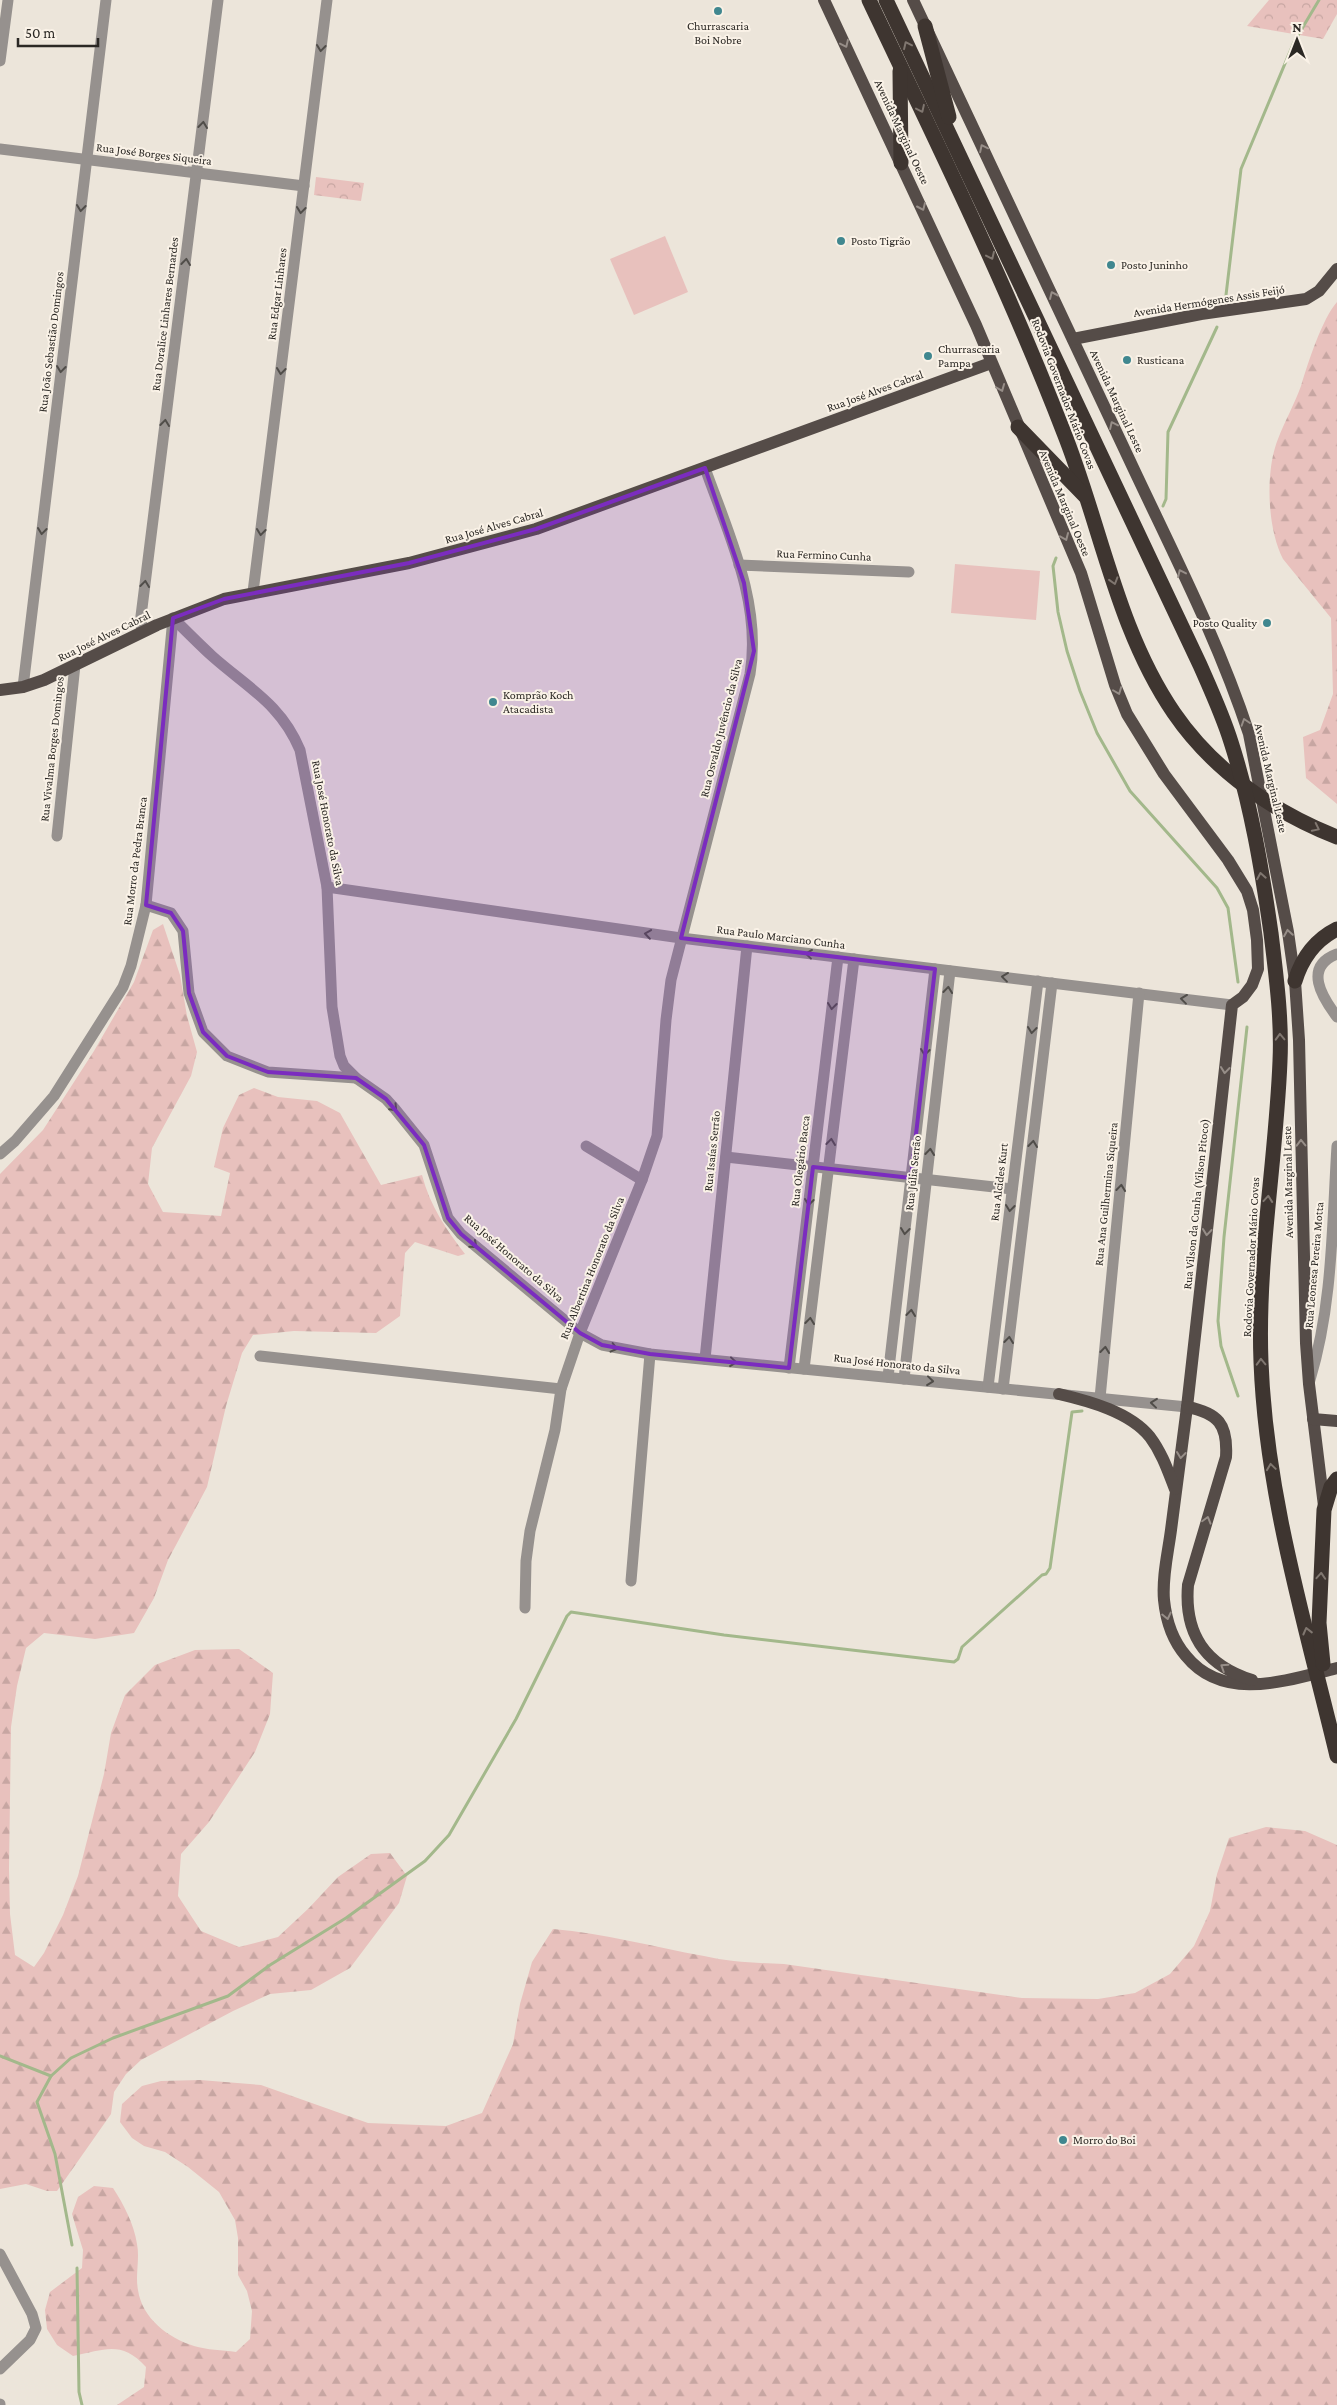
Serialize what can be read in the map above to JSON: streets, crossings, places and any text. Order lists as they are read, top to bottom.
{
  "streets": {
    "highway": ["Rodovia Governador Mário Covas"],
    "main road": [
      "Avenida Marginal Oeste",
      "Avenida Hermógenes Assis Feijó",
      "Rua José Alves Cabral",
      "Avenida Marginal Leste",
      "Rua Vilson da Cunha (Vilson Pitoco)"
    ],
    "street": [
      "Rua José Borges Siqueira",
      "Rua Edgar Linhares",
      "Rua Doralice Linhares Bernardes",
      "Rua João Sebastião Domingos",
      "Rua Fermino Cunha",
      "Rua Osvaldo Juvêncio da Silva",
      "Rua Vivalma Borges Domingos",
      "Rua José Honorato da Silva",
      "Rua Morro da Pedra Branca",
      "Rua Paulo Marciano Cunha",
      "Rua Isaías Serrão",
      "Rua Olegário Bacca",
      "Rua Júlia Serrão",
      "Rua Alcides Kurt",
      "Rua Ana Guilhermina Siqueira",
      "Rua Leonesa Pereira Motta",
      "Rua Albertina Honorato da Silva"
    ]
  },
  "crossings": [
    ["Avenida Marginal Oeste", "Rua José Alves Cabral"],
    ["Avenida Marginal Oeste", "Rua Paulo Marciano Cunha"],
    ["Avenida Marginal Oeste", "Rua Vilson da Cunha (Vilson Pitoco)"],
    ["Rua José Borges Siqueira", "Rua Edgar Linhares"],
    ["Rua José Borges Siqueira", "Rua Doralice Linhares Bernardes"],
    ["Rua José Borges Siqueira", "Rua João Sebastião Domingos"],
    ["Rua Edgar Linhares", "Rua José Alves Cabral"],
    ["Avenida Hermógenes Assis Feijó", "Avenida Marginal Leste"],
    ["Rua Doralice Linhares Bernardes", "Rua José Alves Cabral"],
    ["Rua João Sebastião Domingos", "Rua José Alves Cabral"],
    ["Rua José Alves Cabral", "Rua Osvaldo Juvêncio da Silva"],
    ["Rua José Alves Cabral", "Rua Vivalma Borges Domingos"],
    ["Rua José Alves Cabral", "Rua José Honorato da Silva"],
    ["Rua José Alves Cabral", "Rua Morro da Pedra Branca"],
    ["Avenida Marginal Leste", "Rua Leonesa Pereira Motta"],
    ["Rua Fermino Cunha", "Rua Osvaldo Juvêncio da Silva"],
    ["Rua Osvaldo Juvêncio da Silva", "Rua Paulo Marciano Cunha"],
    ["Rua Osvaldo Juvêncio da Silva", "Rua Albertina Honorato da Silva"],
    ["Rua José Honorato da Silva", "Rua Morro da Pedra Branca"],
    ["Rua José Honorato da Silva", "Rua Paulo Marciano Cunha"],
    ["Rua José Honorato da Silva", "Rua Isaías Serrão"],
    ["Rua José Honorato da Silva", "Rua Olegário Bacca"],
    ["Rua José Honorato da Silva", "Rua Júlia Serrão"],
    ["Rua José Honorato da Silva", "Rua Alcides Kurt"],
    ["Rua José Honorato da Silva", "Rua Albertina Honorato da Silva"],
    ["Rua Paulo Marciano Cunha", "Rua Isaías Serrão"],
    ["Rua Paulo Marciano Cunha", "Rua Olegário Bacca"],
    ["Rua Paulo Marciano Cunha", "Rua Júlia Serrão"],
    ["Rua Paulo Marciano Cunha", "Rua Alcides Kurt"],
    ["Rua Paulo Marciano Cunha", "Rua Ana Guilhermina Siqueira"],
    ["Rua Paulo Marciano Cunha", "Rua Vilson da Cunha (Vilson Pitoco)"],
    ["Rua Paulo Marciano Cunha", "Rua Albertina Honorato da Silva"]
  ],
  "one_way": [
    "Avenida Marginal Oeste",
    "Rua Edgar Linhares",
    "Rua Doralice Linhares Bernardes",
    "Rua João Sebastião Domingos",
    "Avenida Marginal Leste",
    "Rua José Honorato da Silva",
    "Rua Paulo Marciano Cunha",
    "Rua Vilson da Cunha (Vilson Pitoco)"
  ],
  "places": [
    "Churrascaria Boi Nobre",
    "Posto Tigrão",
    "Posto Juninho",
    "Churrascaria Pampa",
    "Rusticana",
    "Posto Quality",
    "Komprão Koch Atacadista",
    "Morro do Boi"
  ],
  "scale_bar": "50 m",
  "north": "top"
}
